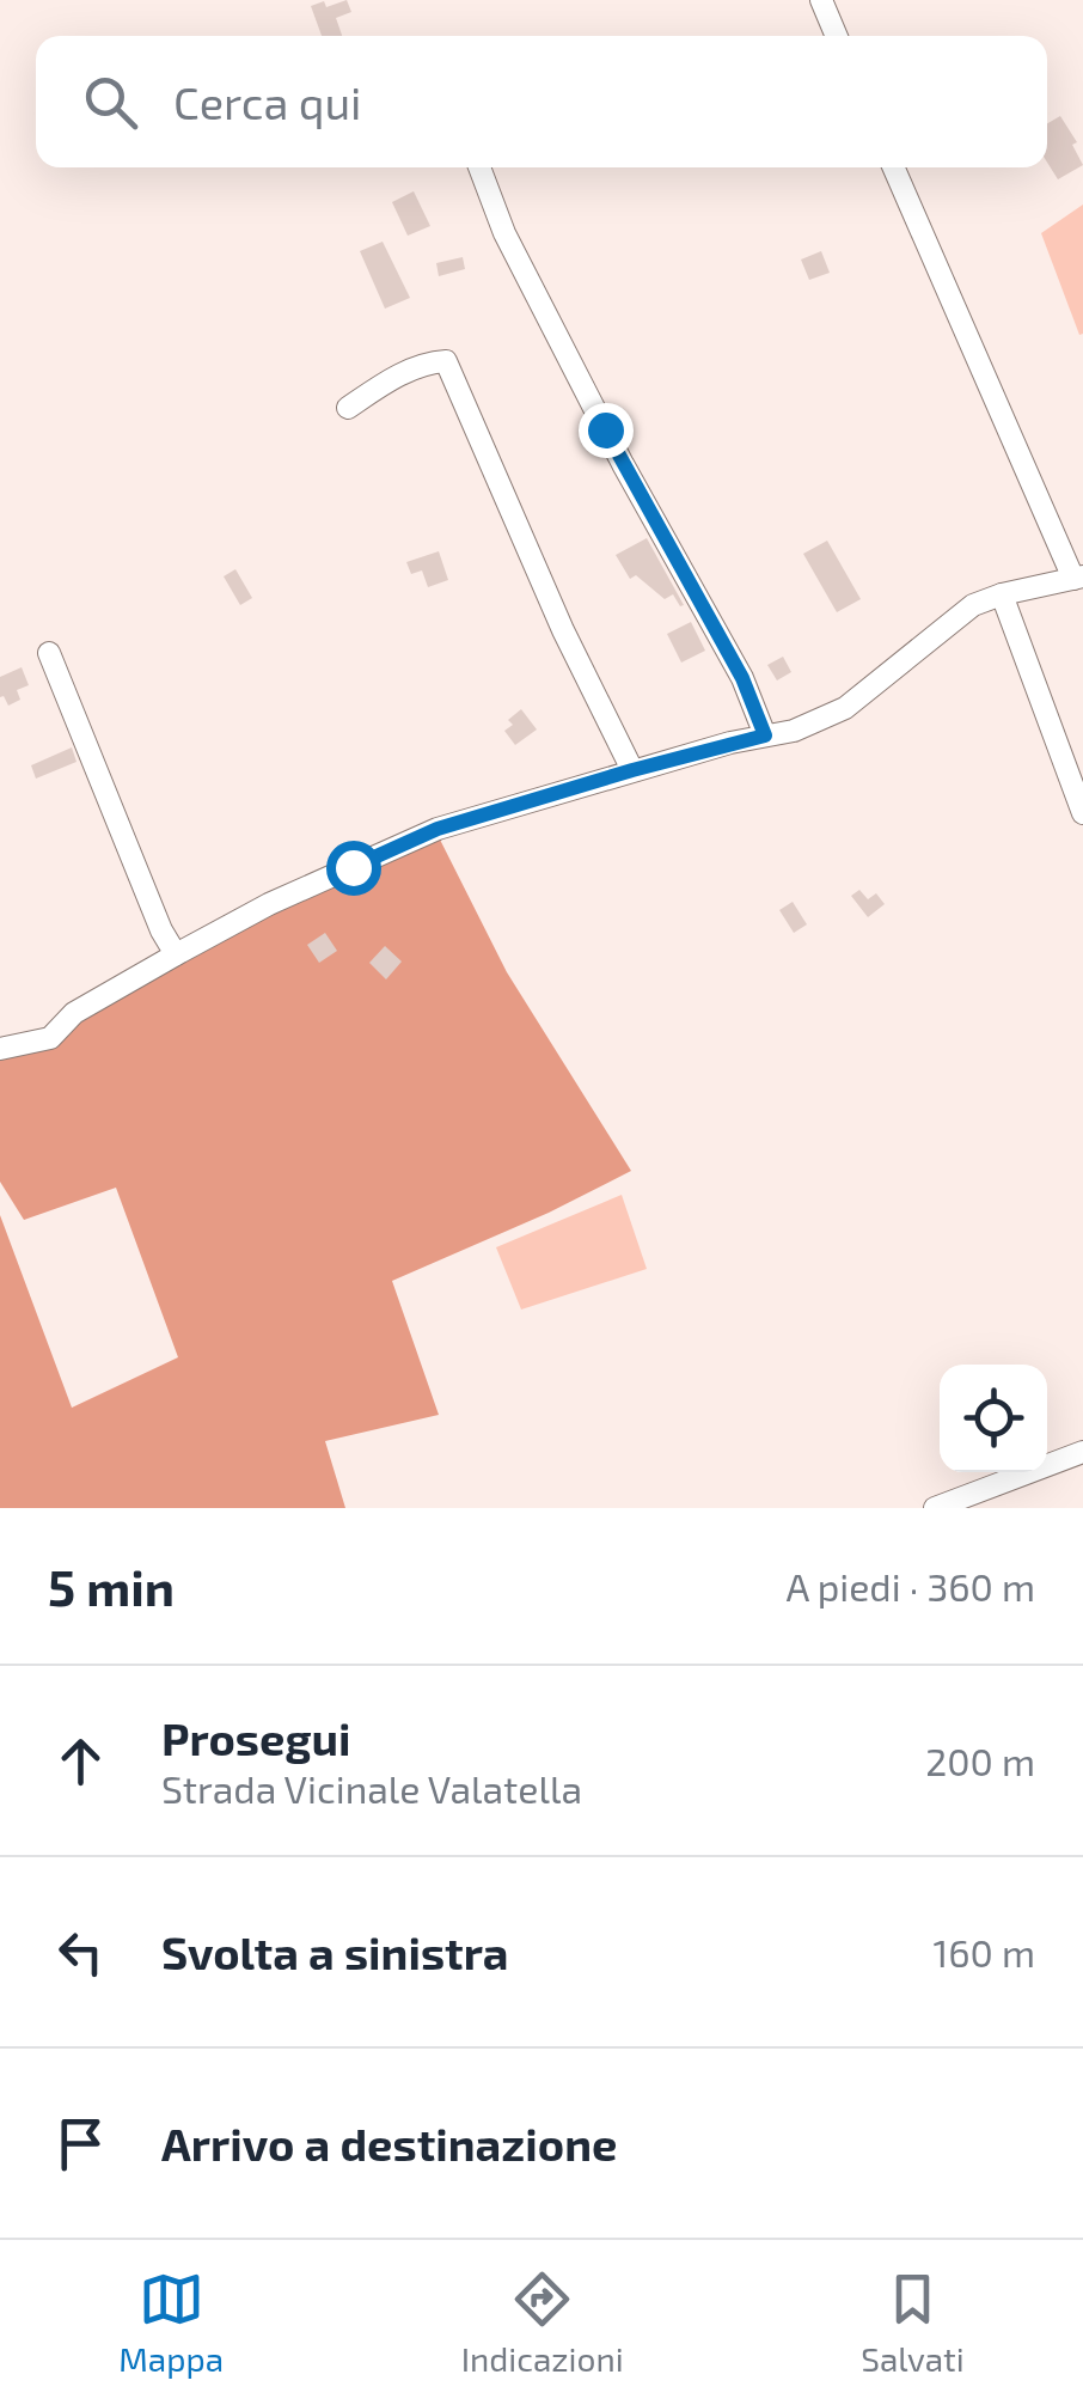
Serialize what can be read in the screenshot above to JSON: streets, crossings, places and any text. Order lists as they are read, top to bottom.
{
  "page": {
    "search": "Cerca qui",
    "heading": ["5 min", "A piedi · 360 m"],
    "list": [
      ["Prosegui", "Strada Vicinale Valatella", "200 m"],
      ["Svolta a sinistra", "160 m"],
      "Arrivo a destinazione"
    ],
    "nav": ["Mappa", "Indicazioni", "Salvati"]
  }
}
